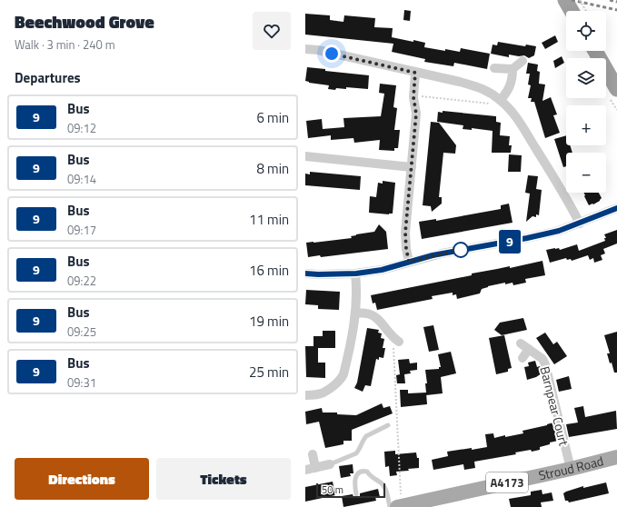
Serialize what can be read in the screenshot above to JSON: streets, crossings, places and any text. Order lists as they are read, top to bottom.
{
  "streets": {
    "main road": ["Stroud Road", "A4173"],
    "street": ["Barnpear Court"]
  },
  "crossings": [
    ["Barnpear Court", "Stroud Road"]
  ],
  "lines": ["bus line 9"],
  "scale_bar": "50 m",
  "page": {
    "heading": [
      ["Beechwood Grove", "Walk · 3 min · 240 m"],
      "Departures"
    ],
    "on_map": "9",
    "map_buttons": ["+", "−"],
    "list": [
      {
        "mark": "9",
        "name": "Bus",
        "note": "09:12",
        "value": "6 min"
      },
      {
        "mark": "9",
        "name": "Bus",
        "note": "09:14",
        "value": "8 min"
      },
      {
        "mark": "9",
        "name": "Bus",
        "note": "09:17",
        "value": "11 min"
      },
      {
        "mark": "9",
        "name": "Bus",
        "note": "09:22",
        "value": "16 min"
      },
      {
        "mark": "9",
        "name": "Bus",
        "note": "09:25",
        "value": "19 min"
      },
      {
        "mark": "9",
        "name": "Bus",
        "note": "09:31",
        "value": "25 min"
      }
    ],
    "buttons": ["Directions", "Tickets"],
    "scale": "50 m"
  }
}
